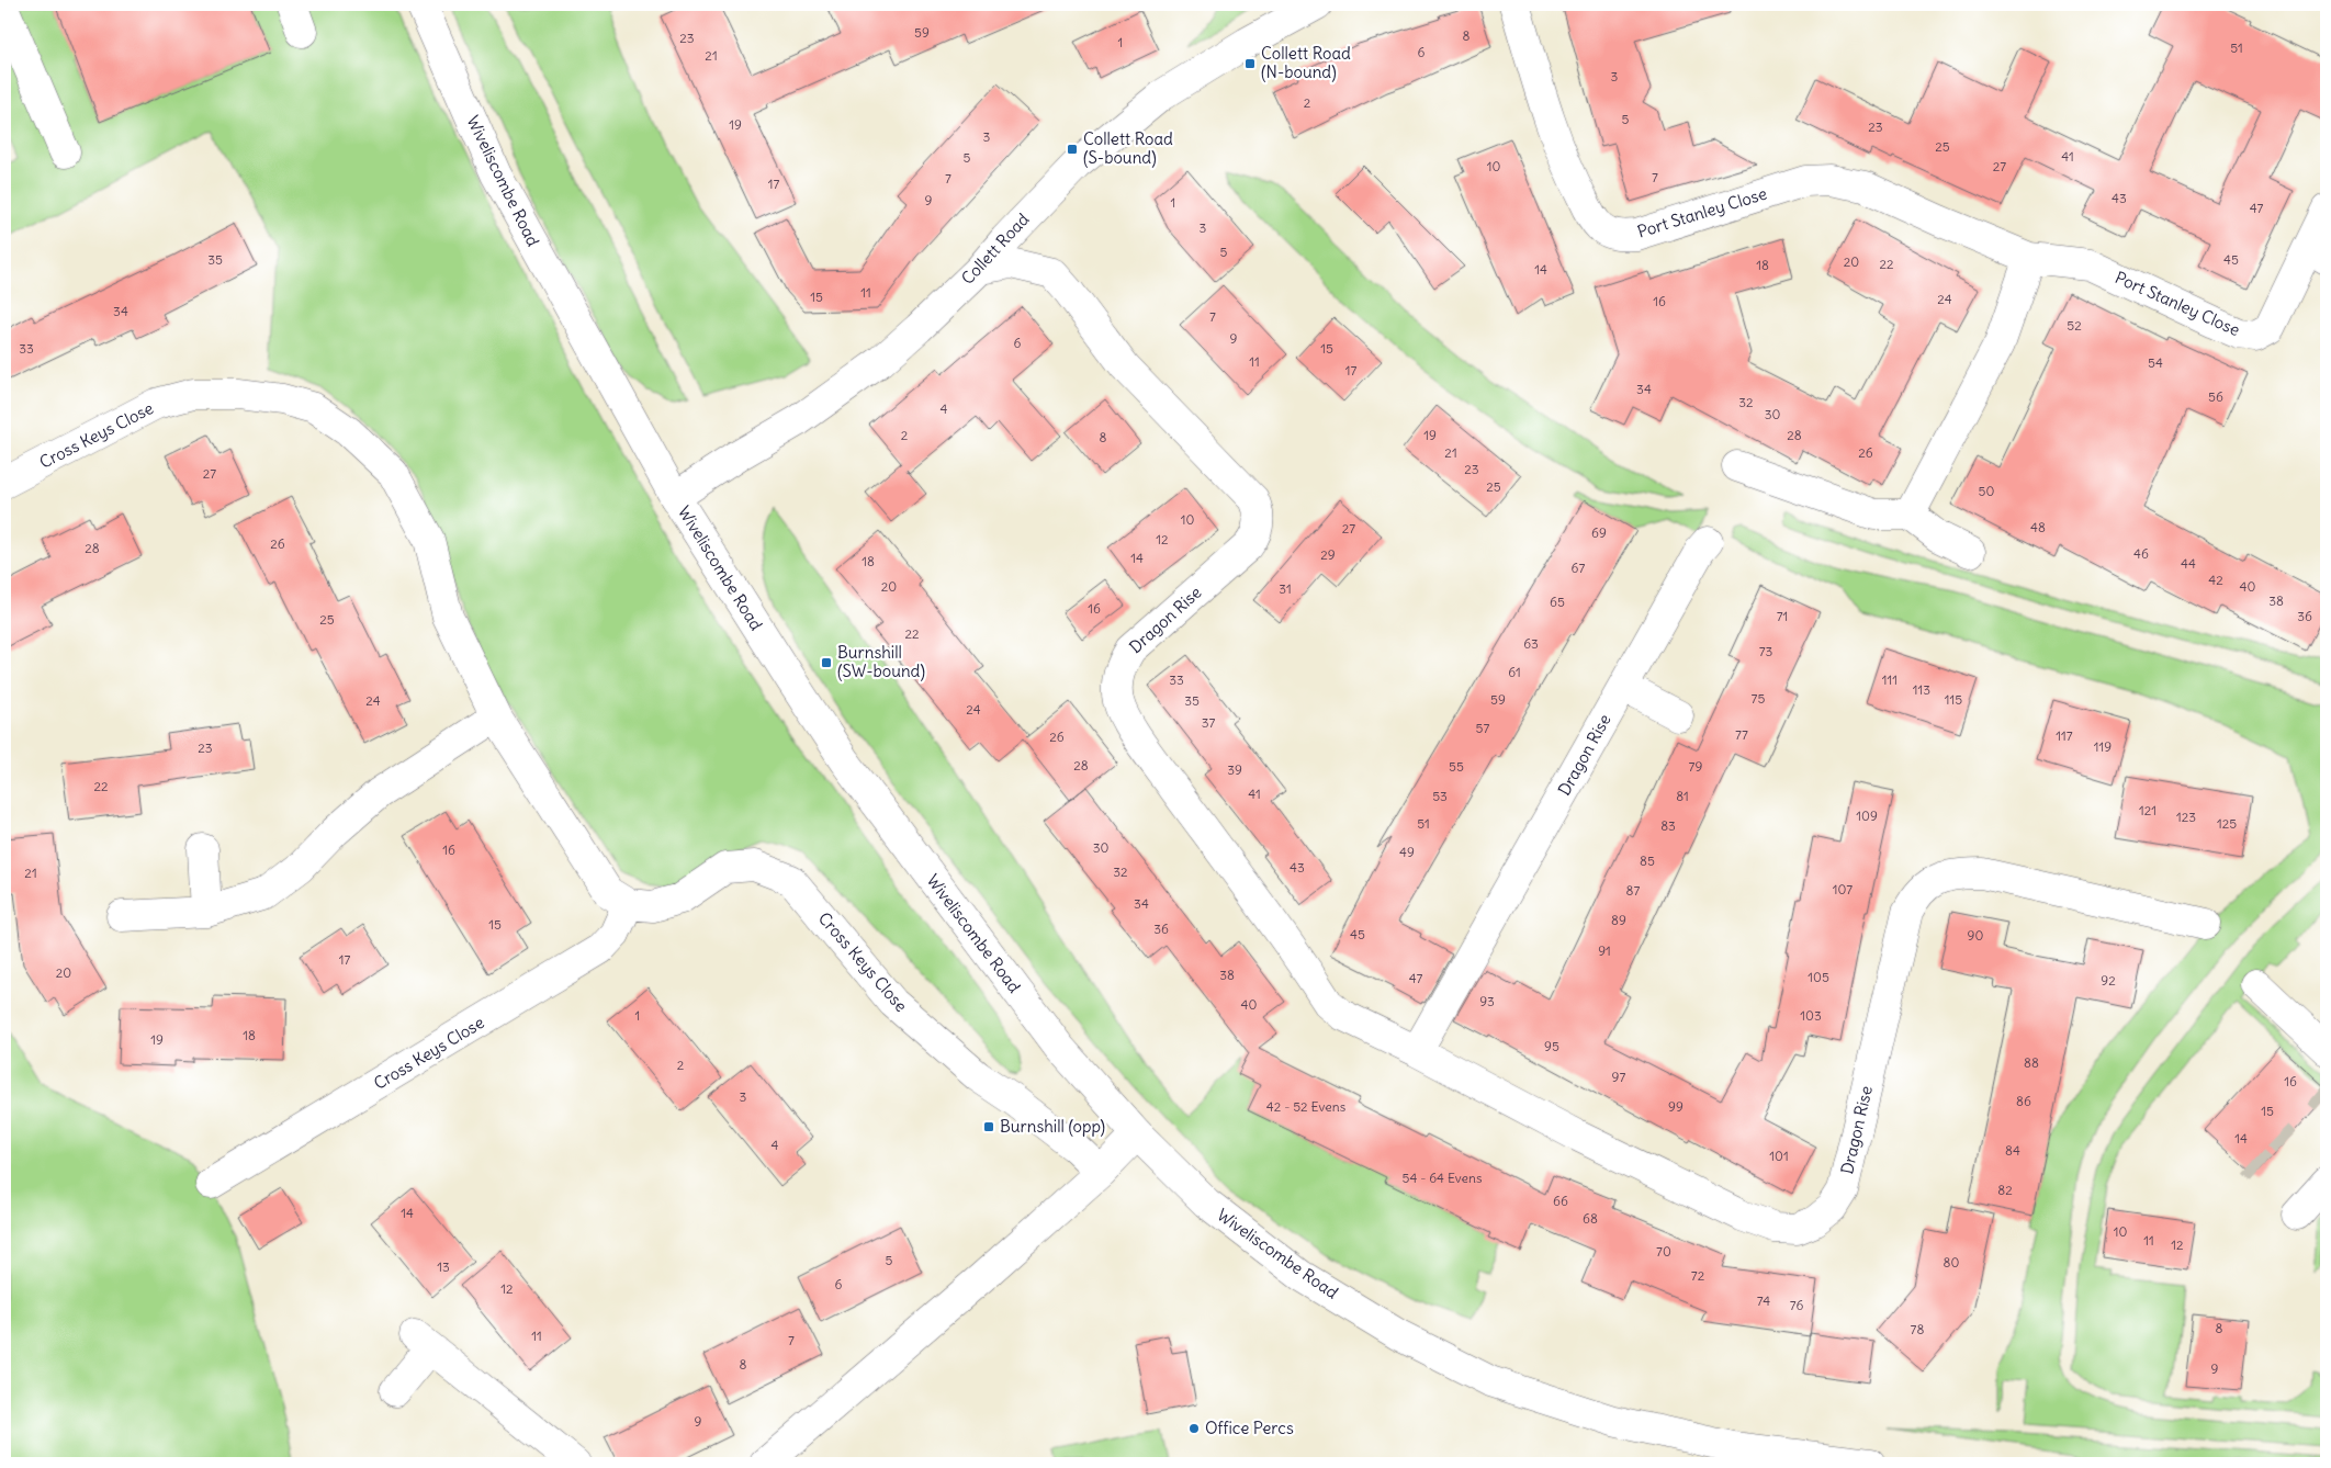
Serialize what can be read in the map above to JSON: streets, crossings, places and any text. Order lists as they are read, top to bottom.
{
  "streets": {
    "street": [
      "Wiveliscombe Road",
      "Port Stanley Close",
      "Collett Road",
      "Cross Keys Close",
      "Dragon Rise"
    ]
  },
  "crossings": [
    ["Wiveliscombe Road", "Collett Road"],
    ["Collett Road", "Dragon Rise"]
  ],
  "places": {
    "transit": [
      "Collett Road (N-bound)",
      "Collett Road (S-bound)",
      "Burnshill (SW-bound)",
      "Burnshill (opp)"
    ],
    "other": ["Office Percs"]
  },
  "house_numbers": [
    "59",
    "8",
    "23",
    "1",
    "51",
    "6",
    "21",
    "3",
    "2",
    "5",
    "19",
    "23",
    "3",
    "25",
    "41",
    "5",
    "10",
    "27",
    "7",
    "7",
    "17",
    "43",
    "9",
    "1",
    "47",
    "3",
    "5",
    "35",
    "45",
    "20",
    "22",
    "18",
    "14",
    "11",
    "15",
    "24",
    "16",
    "34",
    "7",
    "52",
    "9",
    "6",
    "33",
    "15",
    "11",
    "54",
    "17",
    "34",
    "56",
    "32",
    "4",
    "30",
    "2",
    "19",
    "28",
    "8",
    "21",
    "26",
    "23",
    "27",
    "25",
    "50",
    "10",
    "48",
    "27",
    "69",
    "12",
    "26",
    "28",
    "46",
    "29",
    "14",
    "18",
    "44",
    "67",
    "42",
    "20",
    "40",
    "31",
    "38",
    "65",
    "16",
    "71",
    "36",
    "25",
    "22",
    "63",
    "73",
    "61",
    "33",
    "111",
    "113",
    "75",
    "59",
    "115",
    "24",
    "35",
    "24",
    "37",
    "57",
    "77",
    "117",
    "26",
    "119",
    "23",
    "28",
    "55",
    "79",
    "39",
    "22",
    "41",
    "53",
    "81",
    "121",
    "109",
    "123",
    "51",
    "125",
    "83",
    "30",
    "16",
    "49",
    "85",
    "43",
    "32",
    "21",
    "107",
    "87",
    "34",
    "89",
    "15",
    "36",
    "45",
    "90",
    "91",
    "17",
    "20",
    "38",
    "105",
    "47",
    "92",
    "93",
    "40",
    "1",
    "103",
    "18",
    "19",
    "95",
    "88",
    "2",
    "97",
    "16",
    "3",
    "86",
    "42 - 52 Evens",
    "99",
    "15",
    "14",
    "4",
    "84",
    "101",
    "54 - 64 Evens",
    "82",
    "66",
    "14",
    "68",
    "10",
    "11",
    "12",
    "70",
    "5",
    "80",
    "13",
    "72",
    "6",
    "12",
    "74",
    "76",
    "8",
    "78",
    "11",
    "7",
    "8",
    "9",
    "9"
  ]
}
